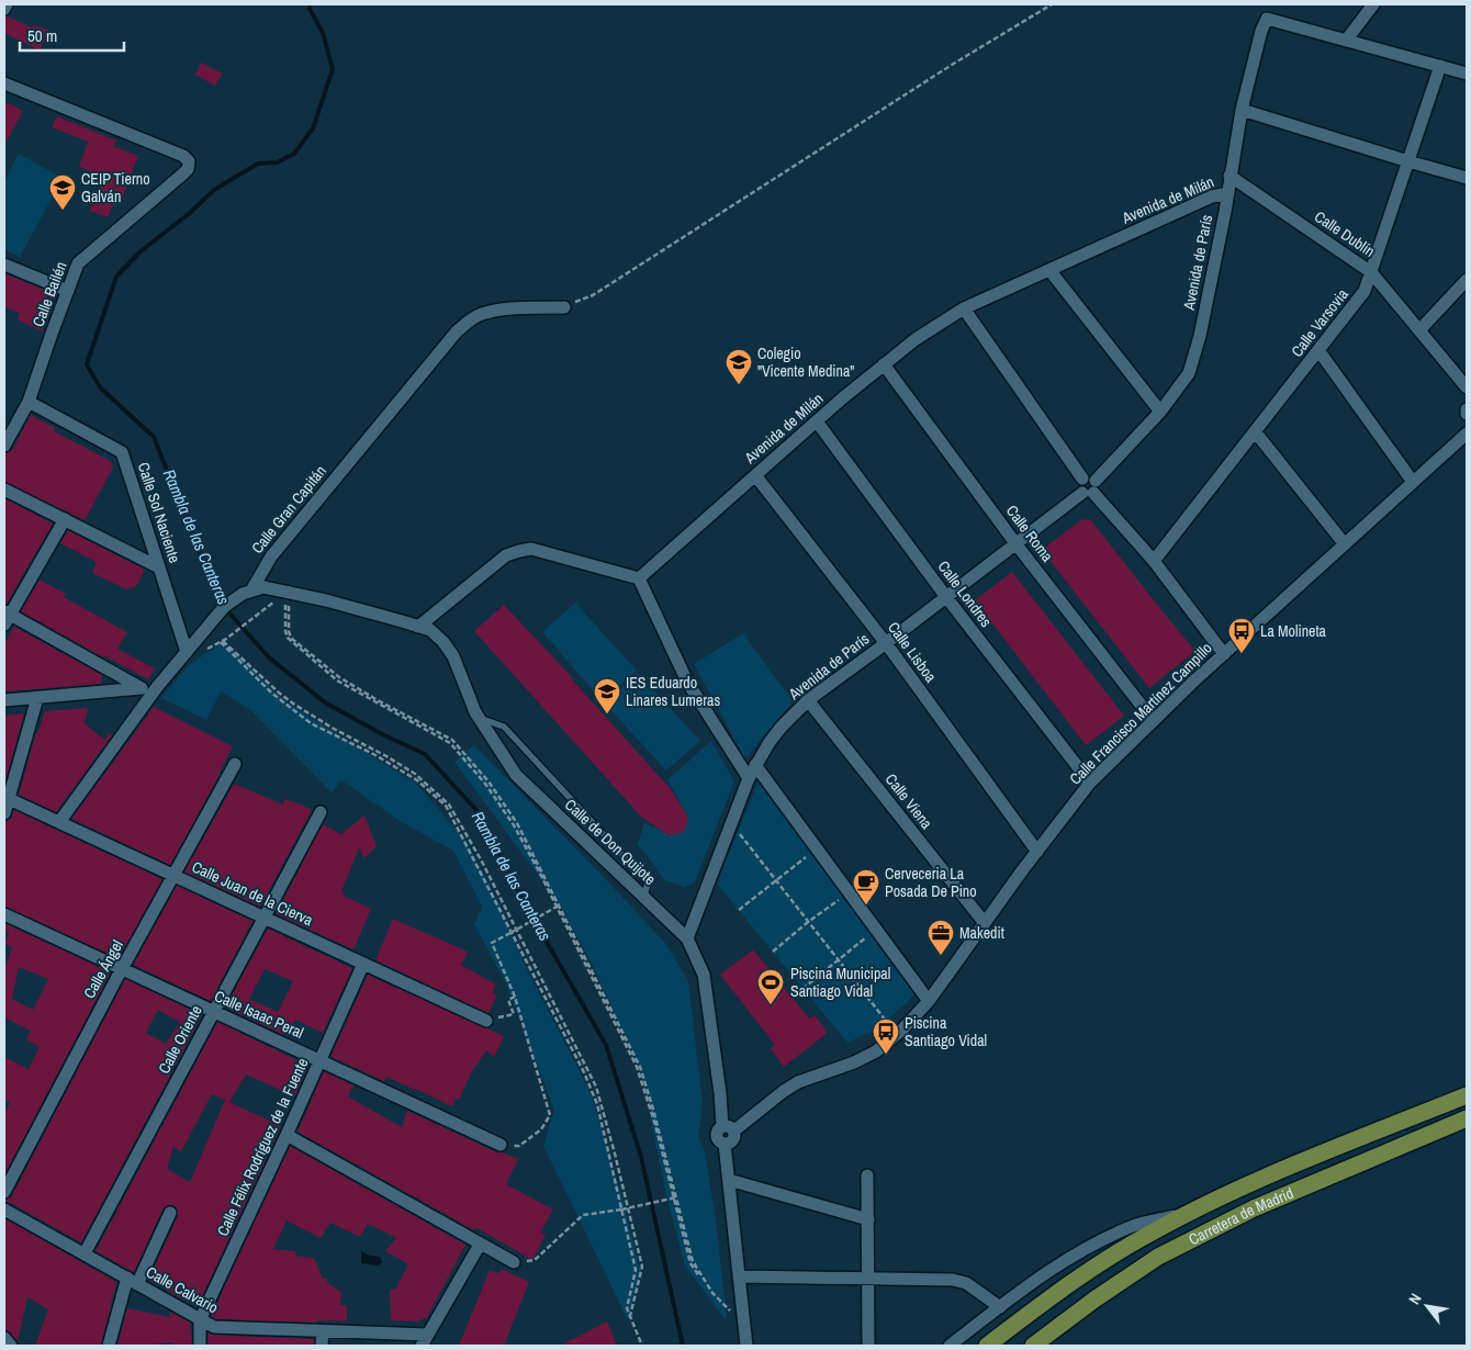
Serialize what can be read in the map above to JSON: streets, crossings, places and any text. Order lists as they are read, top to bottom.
{
  "streets": {
    "main road": ["Carretera de Madrid"],
    "street": [
      "Avenida de Milán",
      "Calle Dublín",
      "Avenida de París",
      "Calle Bailén",
      "Calle Varsovia",
      "Calle Gran Capitán",
      "Calle Sol Naciente",
      "Calle Roma",
      "Calle Londres",
      "Calle Lisboa",
      "Calle Francisco Martínez Campillo",
      "Calle Viena",
      "Calle de Don Quijote",
      "Calle Juan de la Cierva",
      "Calle Ángel",
      "Calle Isaac Peral",
      "Calle Oriente",
      "Calle Félix Rodríguez de la Fuente",
      "Calle Calvario"
    ]
  },
  "crossings": [
    ["Avenida de Milán", "Avenida de París"],
    ["Avenida de Milán", "Calle Roma"],
    ["Avenida de Milán", "Calle Londres"],
    ["Avenida de Milán", "Calle Lisboa"],
    ["Calle Dublín", "Avenida de París"],
    ["Calle Dublín", "Calle Varsovia"],
    ["Avenida de París", "Calle Roma"],
    ["Avenida de París", "Calle Londres"],
    ["Avenida de París", "Calle Lisboa"],
    ["Avenida de París", "Calle Viena"],
    ["Avenida de París", "Calle de Don Quijote"],
    ["Calle Bailén", "Calle Sol Naciente"],
    ["Calle Gran Capitán", "Calle de Don Quijote"],
    ["Calle Roma", "Calle Francisco Martínez Campillo"],
    ["Calle Londres", "Calle Francisco Martínez Campillo"],
    ["Calle Lisboa", "Calle Francisco Martínez Campillo"],
    ["Calle Francisco Martínez Campillo", "Calle Viena"],
    ["Calle Francisco Martínez Campillo", "Calle de Don Quijote"],
    ["Calle Juan de la Cierva", "Calle Ángel"],
    ["Calle Juan de la Cierva", "Calle Oriente"],
    ["Calle Juan de la Cierva", "Calle Félix Rodríguez de la Fuente"],
    ["Calle Ángel", "Calle Isaac Peral"],
    ["Calle Isaac Peral", "Calle Oriente"],
    ["Calle Isaac Peral", "Calle Félix Rodríguez de la Fuente"],
    ["Calle Oriente", "Calle Calvario"],
    ["Calle Félix Rodríguez de la Fuente", "Calle Calvario"]
  ],
  "water": ["Rambla de las Canteras"],
  "places": {
    "school or university": ["CEIP Tierno Galván", "Colegio \"Vicente Medina\"", "IES Eduardo Linares Lumeras"],
    "bus stop": ["La Molineta", "Piscina Santiago Vidal"],
    "cafe": ["Cerveceria La Posada De Pino"],
    "office": ["Makedit"],
    "sports": ["Piscina Municipal Santiago Vidal"]
  },
  "scale_bar": "50 m",
  "north": "top left"
}
